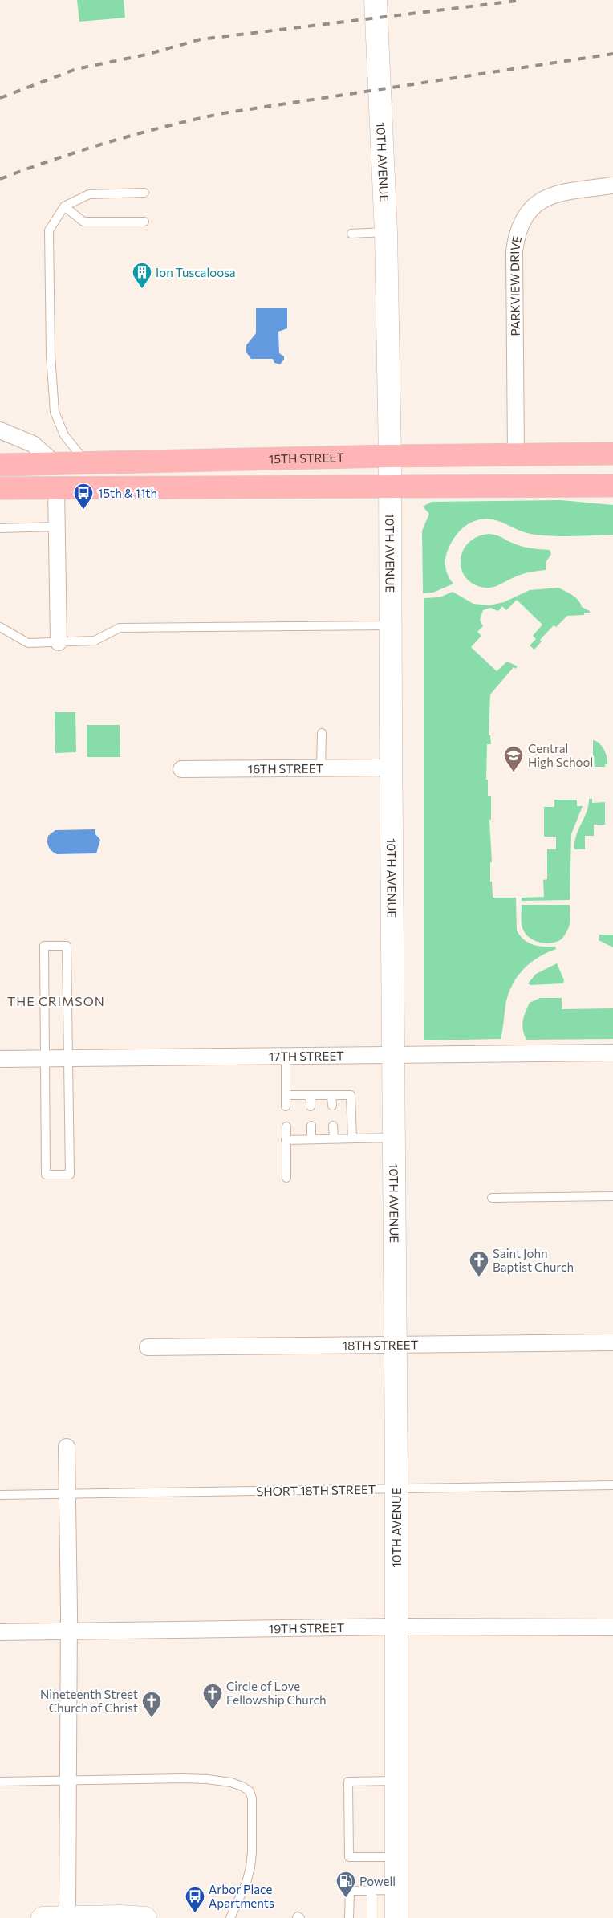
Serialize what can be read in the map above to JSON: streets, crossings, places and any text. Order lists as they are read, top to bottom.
{
  "streets": {
    "main road": ["10TH AVENUE", "15TH STREET"],
    "street": [
      "PARKVIEW DRIVE",
      "16TH STREET",
      "17TH STREET",
      "18TH STREET",
      "19TH STREET"
    ],
    "lane": ["SHORT 18TH STREET"]
  },
  "crossings": [
    ["10TH AVENUE", "15TH STREET"],
    ["10TH AVENUE", "16TH STREET"],
    ["10TH AVENUE", "17TH STREET"],
    ["10TH AVENUE", "18TH STREET"],
    ["10TH AVENUE", "SHORT 18TH STREET"],
    ["10TH AVENUE", "19TH STREET"],
    ["PARKVIEW DRIVE", "15TH STREET"]
  ],
  "districts": ["THE CRIMSON"],
  "places": {
    "building": ["Ion Tuscaloosa"],
    "bus stop": ["15th & 11th", "Arbor Place Apartments"],
    "school or university": ["Central High School"],
    "church": ["Saint John Baptist Church", "Circle of Love Fellowship Church", "Nineteenth Street Church of Christ"],
    "fuel station": ["Powell"]
  }
}
